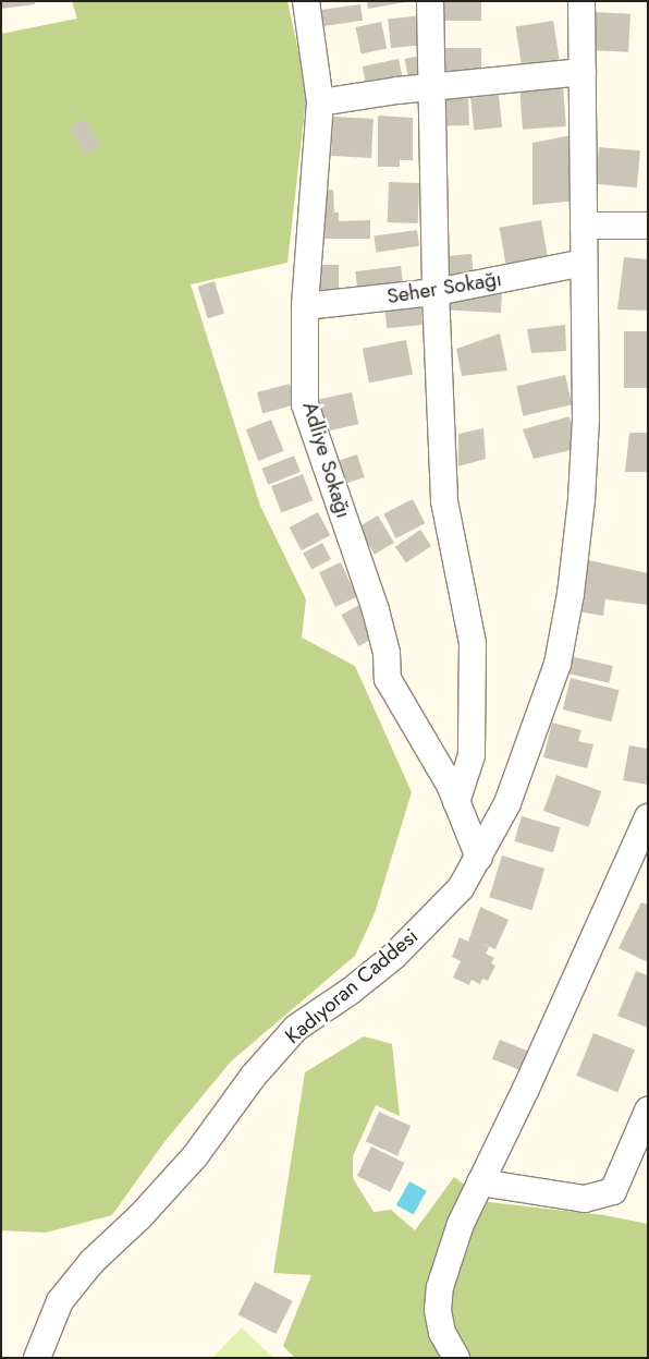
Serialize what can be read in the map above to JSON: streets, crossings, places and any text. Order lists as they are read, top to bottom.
{
  "streets": {
    "street": ["Seher Sokağı", "Adliye Sokağı", "Kadıyoran Caddesi"]
  },
  "crossings": [
    ["Seher Sokağı", "Adliye Sokağı"],
    ["Seher Sokağı", "Kadıyoran Caddesi"],
    ["Adliye Sokağı", "Kadıyoran Caddesi"]
  ]
}
